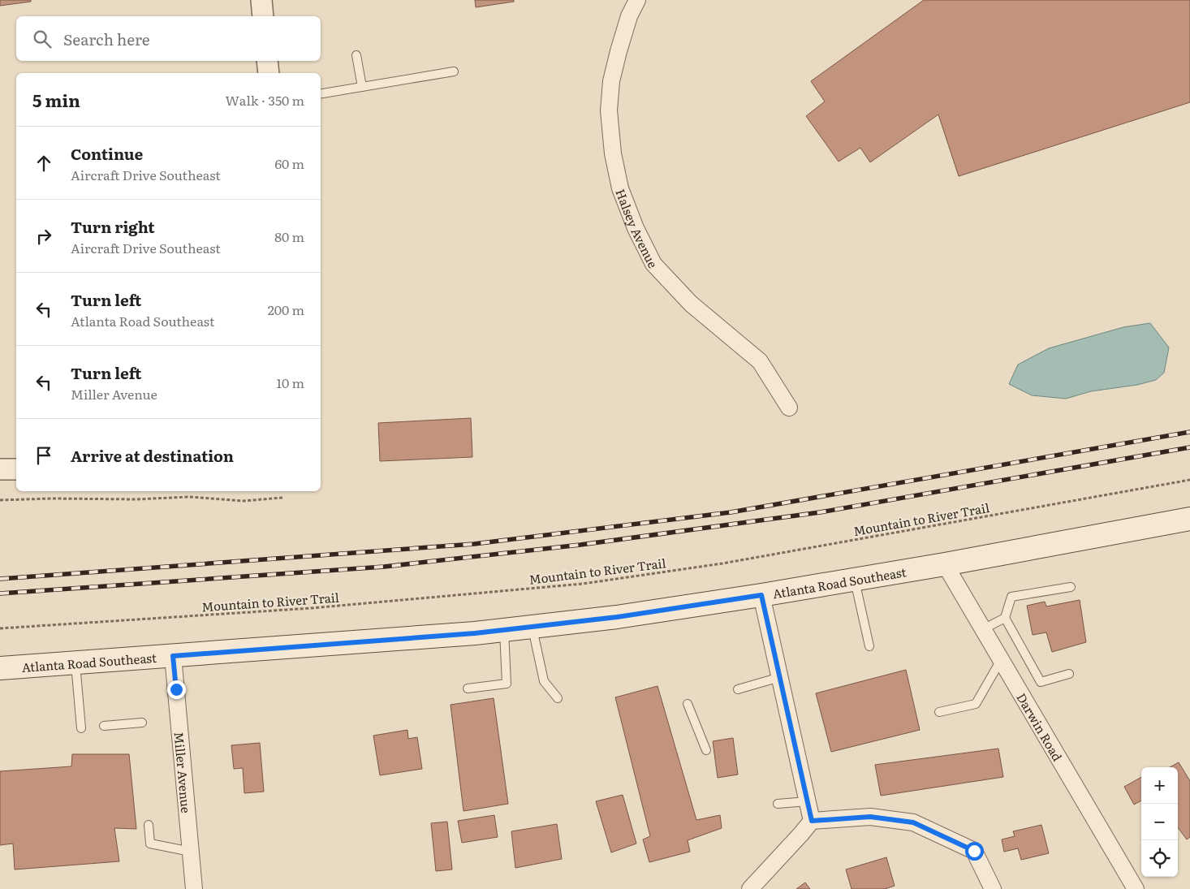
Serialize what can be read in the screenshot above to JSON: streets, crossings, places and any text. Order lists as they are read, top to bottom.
{
  "streets": {
    "main road": ["Atlanta Road Southeast"],
    "street": ["Halsey Avenue", "Darwin Road", "Miller Avenue"],
    "path": ["Mountain to River Trail"]
  },
  "crossings": [
    ["Atlanta Road Southeast", "Darwin Road"],
    ["Atlanta Road Southeast", "Miller Avenue"]
  ],
  "page": {
    "search": "Search here",
    "heading": ["5 min", "Walk · 350 m"],
    "list": [
      ["Continue", "Aircraft Drive Southeast", "60 m"],
      ["Turn right", "Aircraft Drive Southeast", "80 m"],
      ["Turn left", "Atlanta Road Southeast", "200 m"],
      ["Turn left", "Miller Avenue", "10 m"],
      "Arrive at destination"
    ],
    "map_buttons": ["+", "−"]
  }
}
